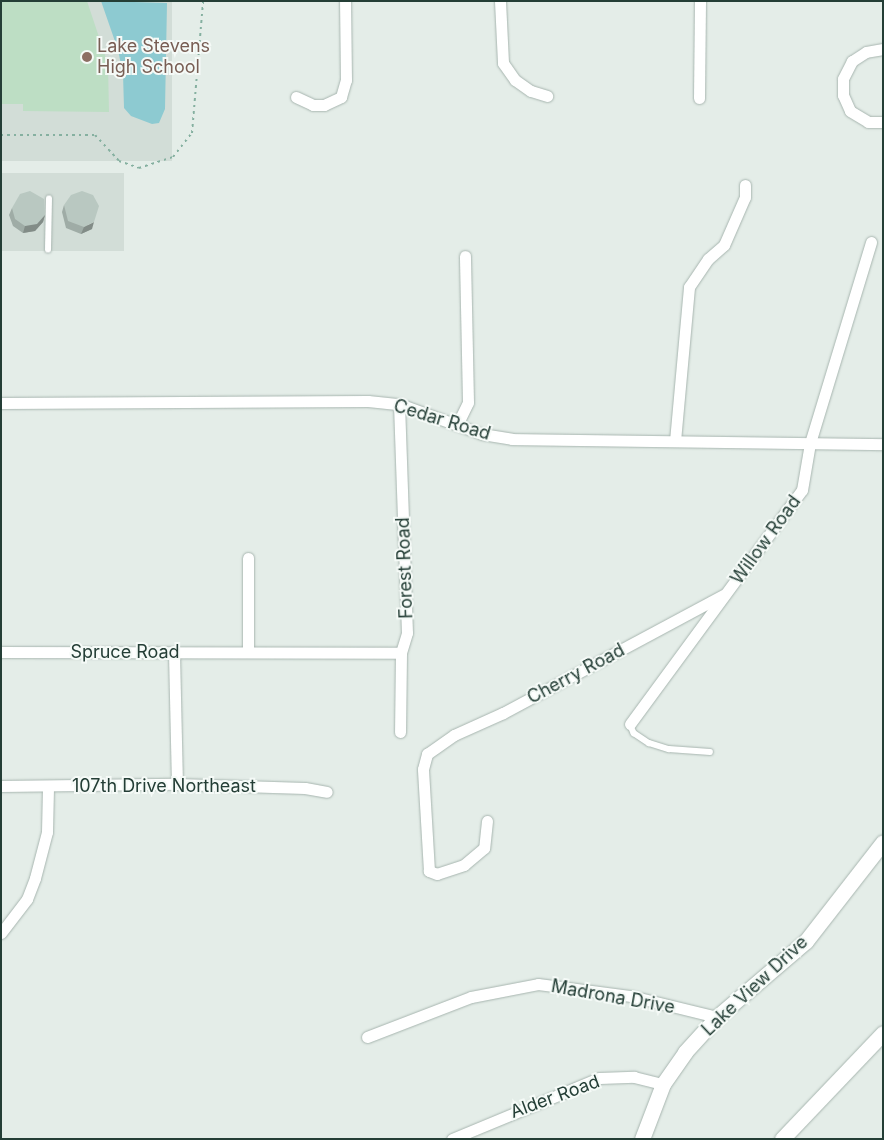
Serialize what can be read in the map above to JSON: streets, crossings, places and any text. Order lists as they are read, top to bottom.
{
  "streets": {
    "street": [
      "Cedar Road",
      "Willow Road",
      "Forest Road",
      "Spruce Road",
      "Cherry Road",
      "107th Drive Northeast",
      "Lake View Drive",
      "Madrona Drive",
      "Alder Road"
    ]
  },
  "crossings": [
    ["Cedar Road", "Willow Road"],
    ["Cedar Road", "Forest Road"],
    ["Willow Road", "Cherry Road"],
    ["Forest Road", "Spruce Road"],
    ["Lake View Drive", "Madrona Drive"],
    ["Lake View Drive", "Alder Road"]
  ],
  "places": ["Lake Stevens High School"]
}
